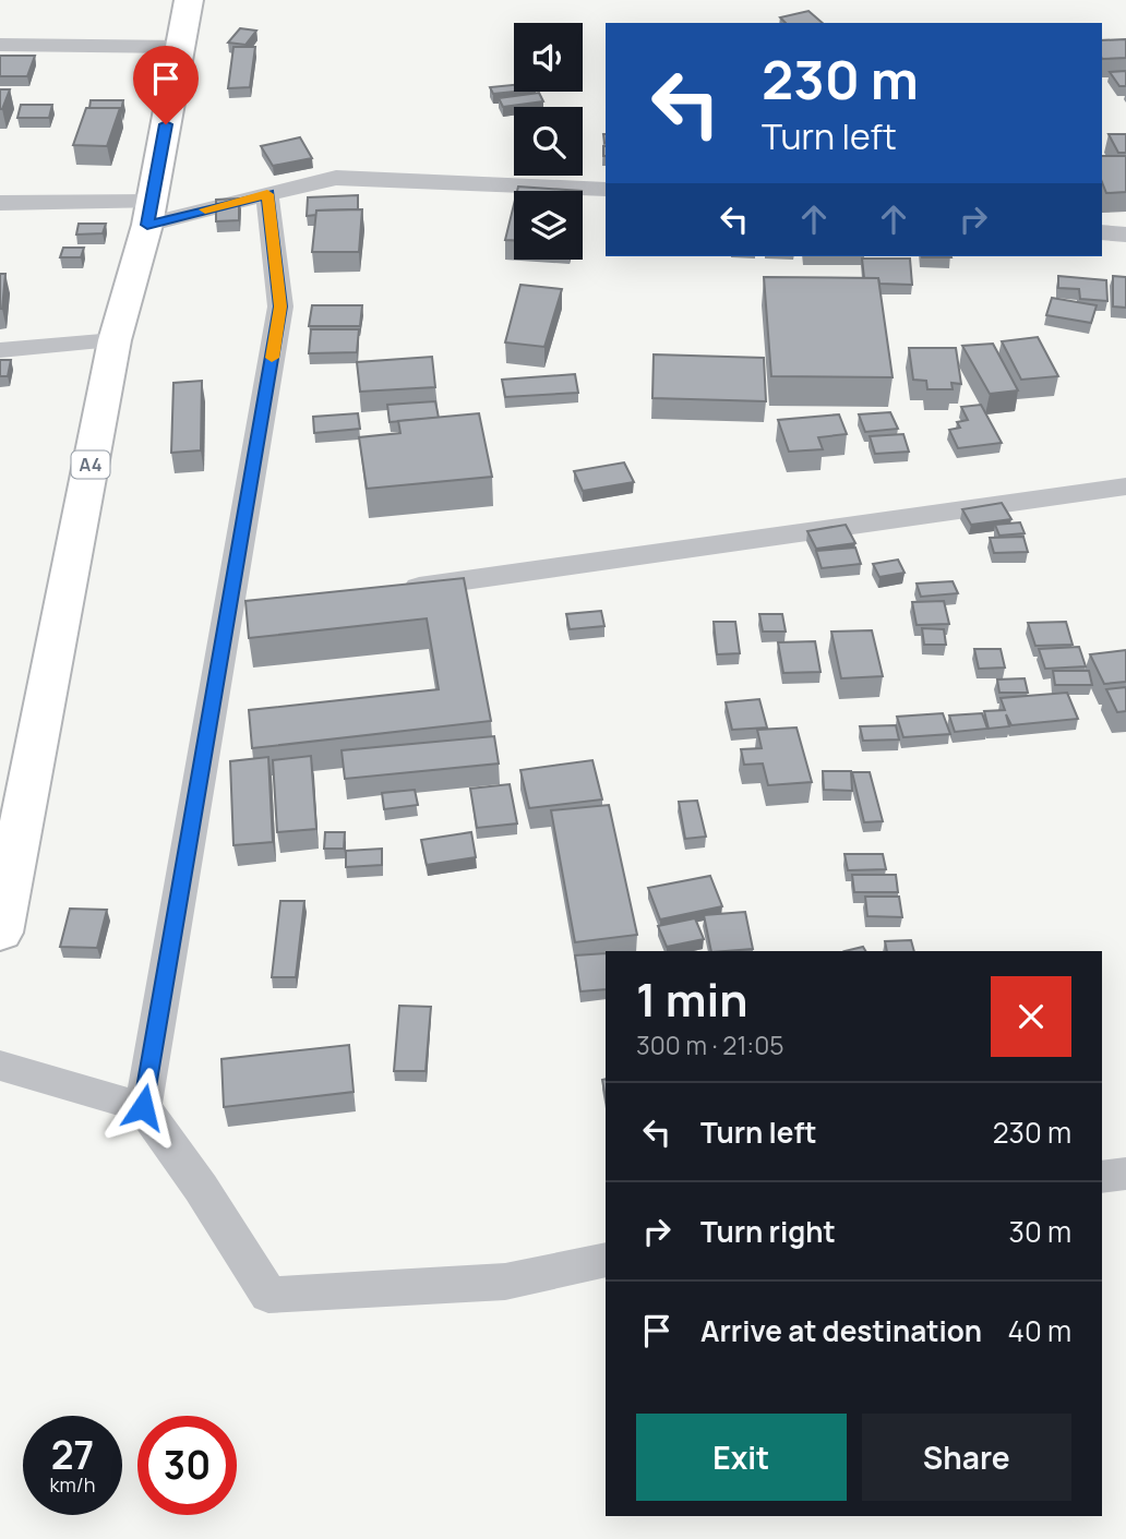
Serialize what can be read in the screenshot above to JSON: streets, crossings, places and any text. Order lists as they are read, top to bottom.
{
  "streets": {
    "highway": ["A4"]
  },
  "page": {
    "turn": ["230 m", "Turn left"],
    "heading": ["1 min", "300 m · 21:05"],
    "list": [
      {
        "name": "Turn left",
        "value": "230 m"
      },
      {
        "name": "Turn right",
        "value": "30 m"
      },
      {
        "name": "Arrive at destination",
        "value": "40 m"
      }
    ],
    "buttons": ["Exit", "Share"],
    "speed": "27 km/h",
    "limit": "30"
  }
}
